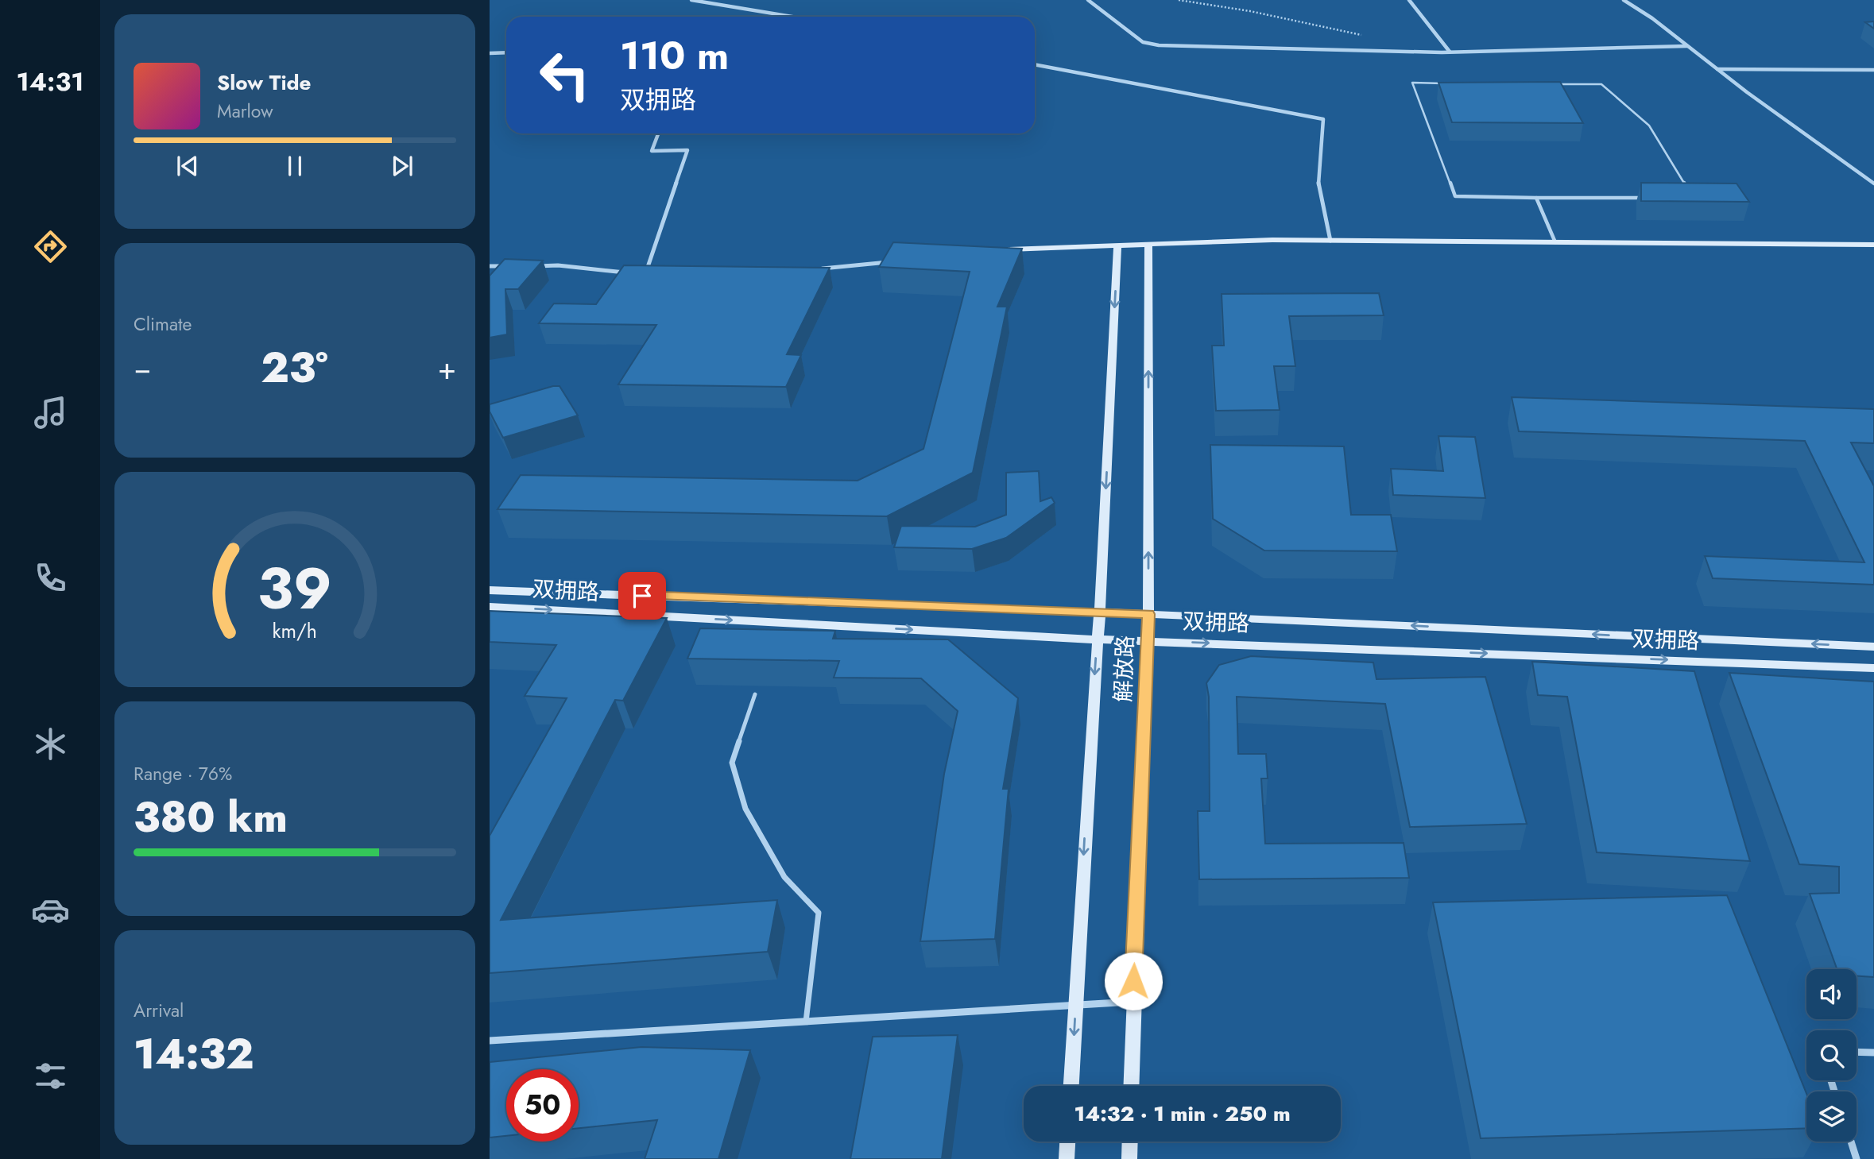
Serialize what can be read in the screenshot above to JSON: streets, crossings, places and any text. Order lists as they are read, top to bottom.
{
  "streets": {
    "main road": ["双拥路", "解放路"]
  },
  "crossings": [
    ["双拥路", "解放路"]
  ],
  "page": {
    "tabs": "14:31",
    "turn": ["110 m", "双拥路"],
    "song": ["Slow Tide", "Marlow"],
    "tile": [
      "Climate",
      ["Range · 76%", "380 km"],
      ["Arrival", "14:32"]
    ],
    "heat": ["−", "23°", "+"],
    "limit": "50",
    "trip": "14:32 · 1 min · 250 m",
    "gauge": ["39", "km/h"]
  }
}
